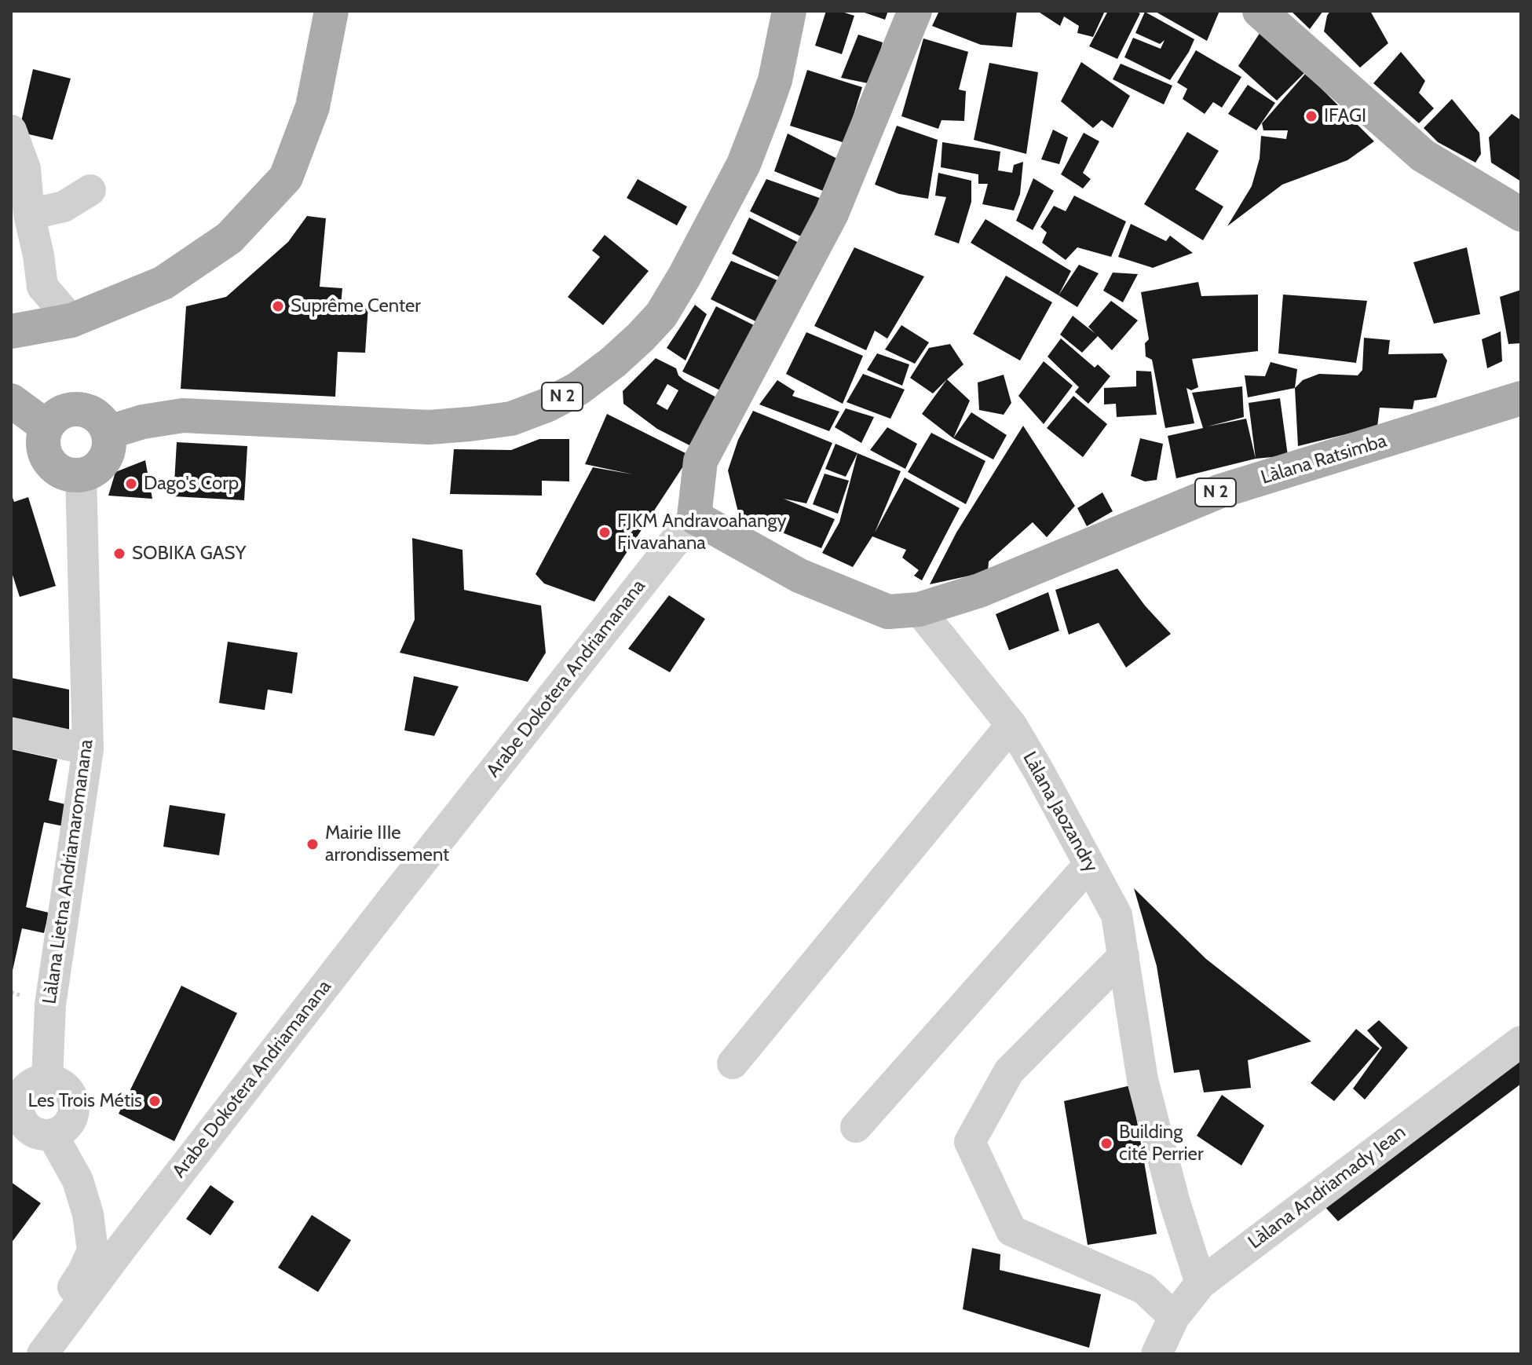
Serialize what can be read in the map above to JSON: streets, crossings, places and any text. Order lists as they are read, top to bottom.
{
  "streets": {
    "main road": ["N 2", "Làlana Ratsimba"],
    "street": [
      "Arabe Dokotera Andriamanana",
      "Làlana Jaozandry",
      "Làlana Lietna Andriamaromanana",
      "Làlana Andriamady Jean"
    ]
  },
  "crossings": [
    ["N 2", "Làlana Ratsimba"],
    ["N 2", "Arabe Dokotera Andriamanana"],
    ["N 2", "Làlana Jaozandry"],
    ["N 2", "Làlana Lietna Andriamaromanana"],
    ["Làlana Ratsimba", "Làlana Jaozandry"],
    ["Làlana Jaozandry", "Làlana Andriamady Jean"]
  ],
  "places": [
    "IFAGI",
    "Suprême Center",
    "Dago's Corp",
    "FJKM Andravoahangy Fivavahana",
    "SOBIKA GASY",
    "Mairie IIIe arrondissement",
    "Les Trois Métis",
    "Building cité Perrier"
  ]
}
